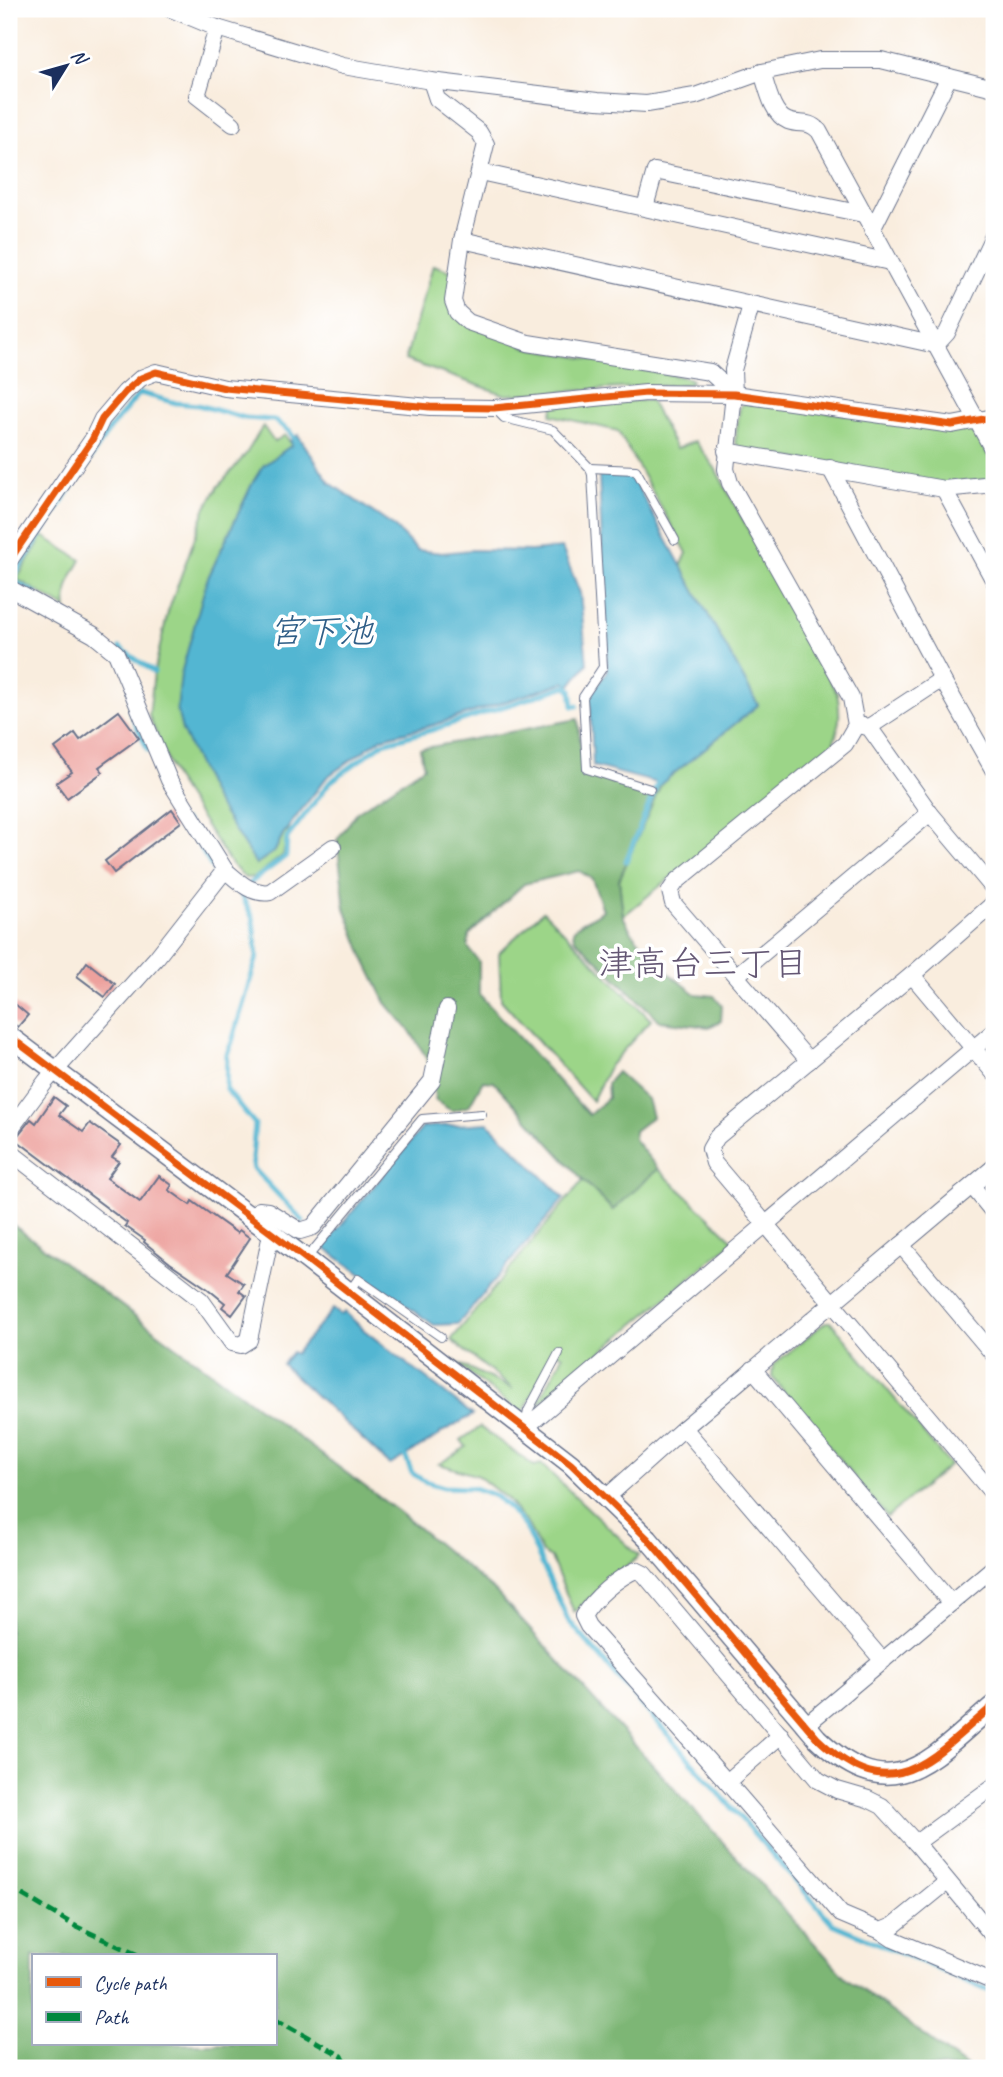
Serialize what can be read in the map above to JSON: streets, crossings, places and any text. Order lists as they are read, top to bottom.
{
  "districts": ["津高台三丁目"],
  "water": ["宮下池"],
  "legend": ["Cycle path", "Path"],
  "north": "top right"
}
